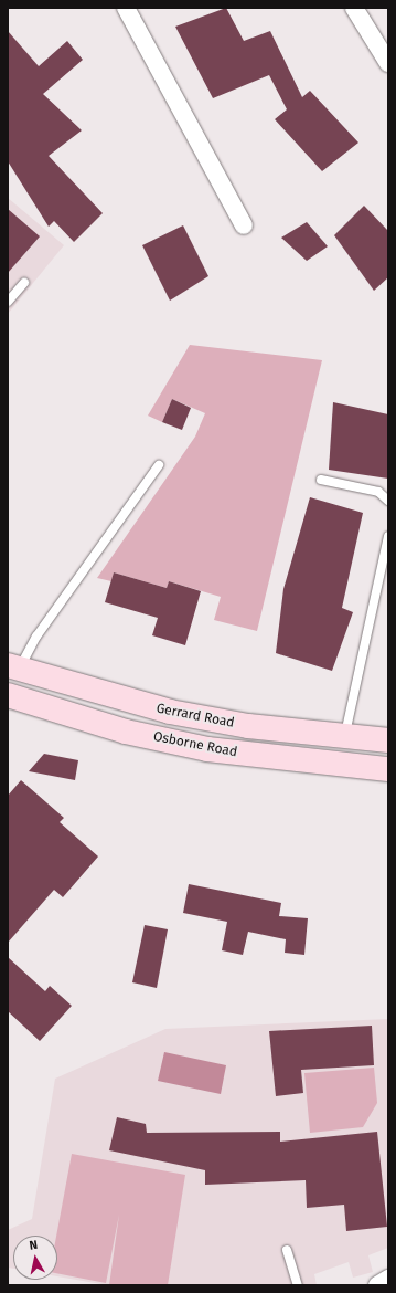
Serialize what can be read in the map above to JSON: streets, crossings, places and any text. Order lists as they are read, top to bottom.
{
  "streets": {
    "main road": ["Gerrard Road", "Osborne Road"]
  },
  "north": "top"
}
